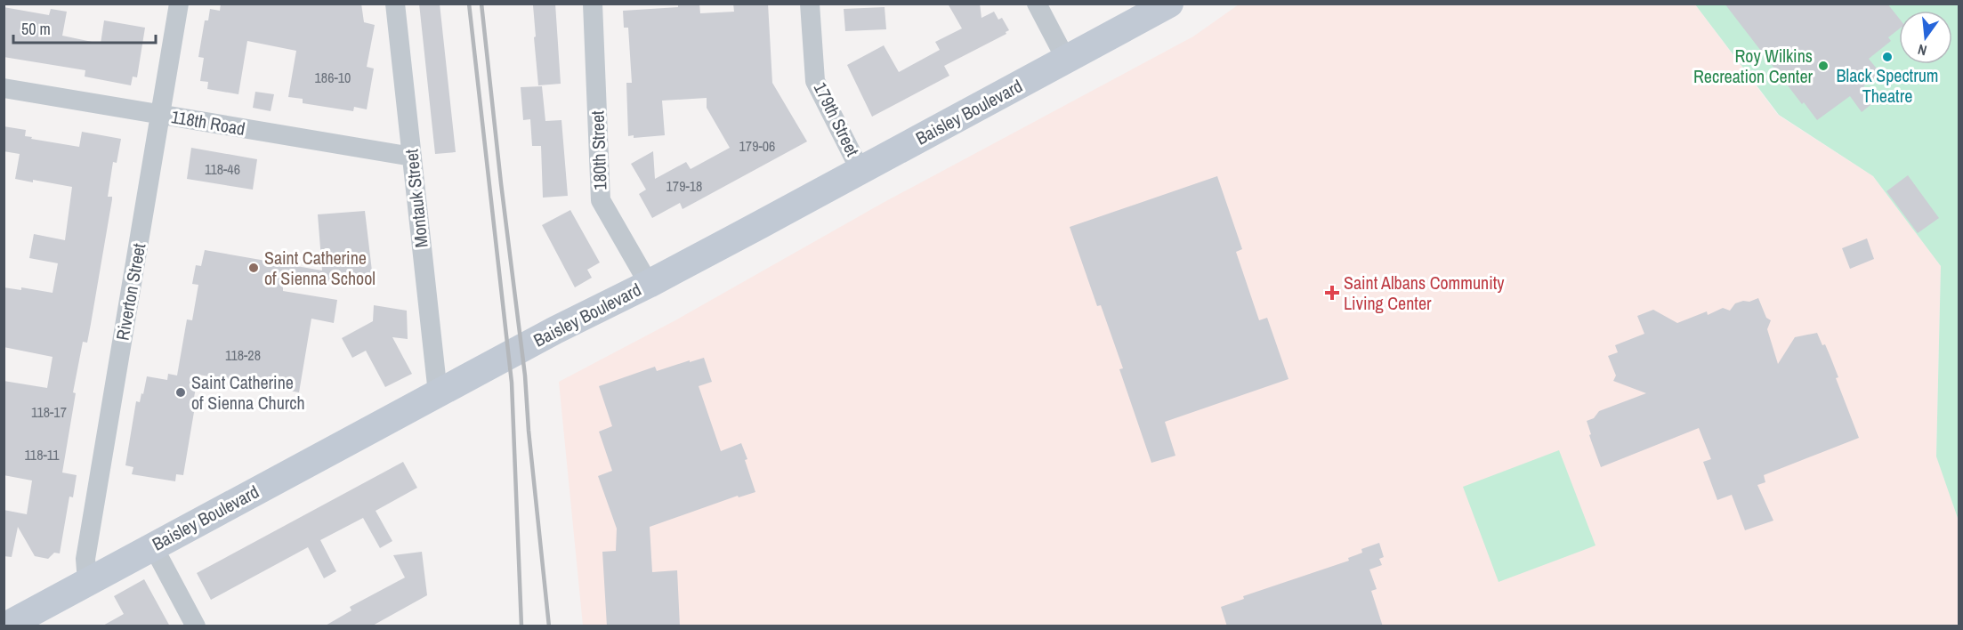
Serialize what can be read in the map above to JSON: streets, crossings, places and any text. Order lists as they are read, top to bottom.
{
  "streets": {
    "street": [
      "Baisley Boulevard",
      "179th Street",
      "118th Road",
      "180th Street",
      "Montauk Street",
      "Riverton Street"
    ]
  },
  "crossings": [
    ["Baisley Boulevard", "179th Street"],
    ["Baisley Boulevard", "180th Street"],
    ["Baisley Boulevard", "Montauk Street"],
    ["Baisley Boulevard", "Riverton Street"],
    ["118th Road", "Montauk Street"],
    ["118th Road", "Riverton Street"]
  ],
  "places": {
    "other": [
      "Black Spectrum Theatre",
      "Roy Wilkins Recreation Center",
      "Saint Catherine of Sienna School",
      "Saint Catherine of Sienna Church"
    ],
    "health": ["Saint Albans Community Living Center"]
  },
  "house_numbers": [
    "186-10",
    "179-06",
    "118-46",
    "179-18",
    "118-28",
    "118-17",
    "118-11"
  ],
  "scale_bar": "50 m",
  "north": "bottom"
}
